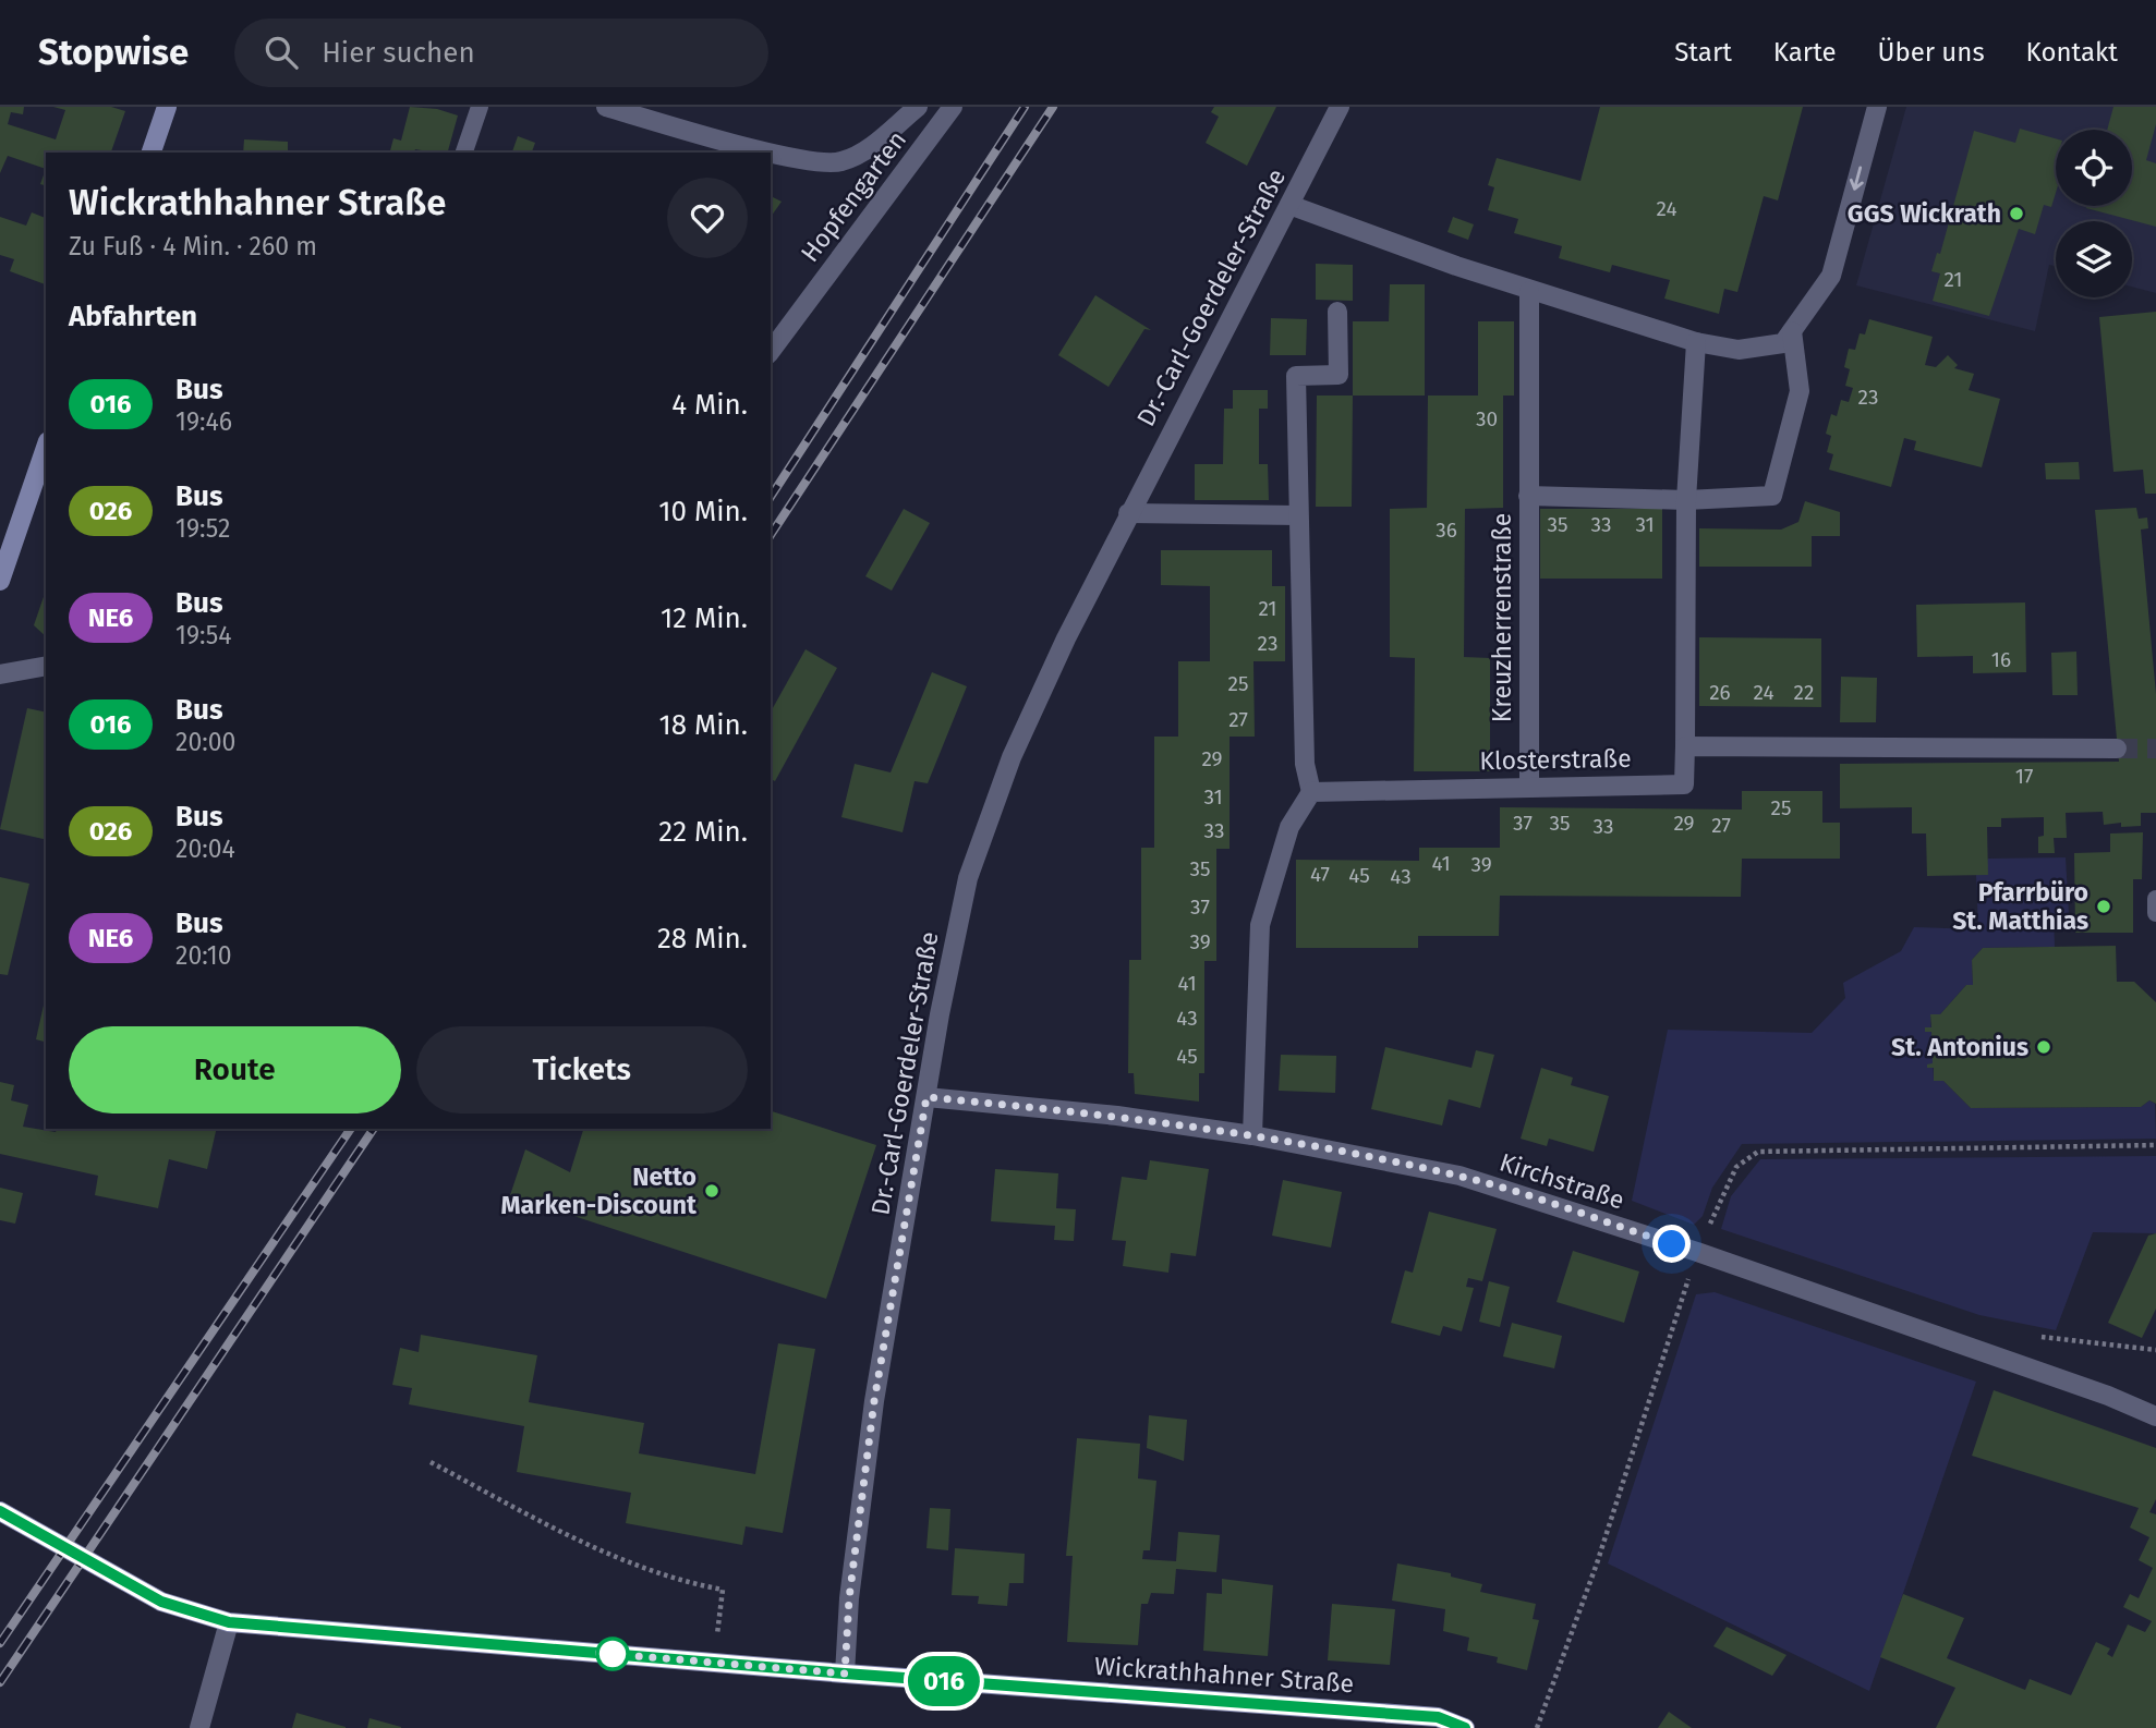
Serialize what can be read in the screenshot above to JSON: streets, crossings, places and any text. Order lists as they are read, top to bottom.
{
  "streets": {
    "main road": ["Wickrathhahner Straße"],
    "street": [
      "Hopfengarten",
      "Dr.-Carl-Goerdeler-Straße",
      "Kreuzherrenstraße",
      "Klosterstraße",
      "Kirchstraße"
    ]
  },
  "crossings": [
    ["Dr.-Carl-Goerdeler-Straße", "Kirchstraße"],
    ["Dr.-Carl-Goerdeler-Straße", "Wickrathhahner Straße"],
    ["Kreuzherrenstraße", "Klosterstraße"]
  ],
  "places": [
    "GGS Wickrath",
    "Pfarrbüro St. Matthias",
    "St. Antonius",
    "Netto Marken-Discount"
  ],
  "lines": ["bus line 016"],
  "house_numbers": [
    "24",
    "21",
    "23",
    "30",
    "35",
    "33",
    "31",
    "36",
    "21",
    "23",
    "16",
    "25",
    "26",
    "24",
    "22",
    "27",
    "29",
    "17",
    "31",
    "25",
    "37",
    "35",
    "29",
    "27",
    "33",
    "33",
    "41",
    "39",
    "35",
    "47",
    "45",
    "43",
    "37",
    "39",
    "41",
    "43",
    "45"
  ],
  "page": {
    "header": "Stopwise",
    "search": "Hier suchen",
    "nav": [
      "Start",
      "Karte",
      "Über uns",
      "Kontakt"
    ],
    "on_map": "016",
    "heading": [
      ["Wickrathhahner Straße", "Zu Fuß · 4 Min. · 260 m"],
      "Abfahrten"
    ],
    "list": [
      {
        "mark": "016",
        "name": "Bus",
        "note": "19:46",
        "value": "4 Min."
      },
      {
        "mark": "026",
        "name": "Bus",
        "note": "19:52",
        "value": "10 Min."
      },
      {
        "mark": "NE6",
        "name": "Bus",
        "note": "19:54",
        "value": "12 Min."
      },
      {
        "mark": "016",
        "name": "Bus",
        "note": "20:00",
        "value": "18 Min."
      },
      {
        "mark": "026",
        "name": "Bus",
        "note": "20:04",
        "value": "22 Min."
      },
      {
        "mark": "NE6",
        "name": "Bus",
        "note": "20:10",
        "value": "28 Min."
      }
    ],
    "buttons": ["Route", "Tickets"]
  }
}
